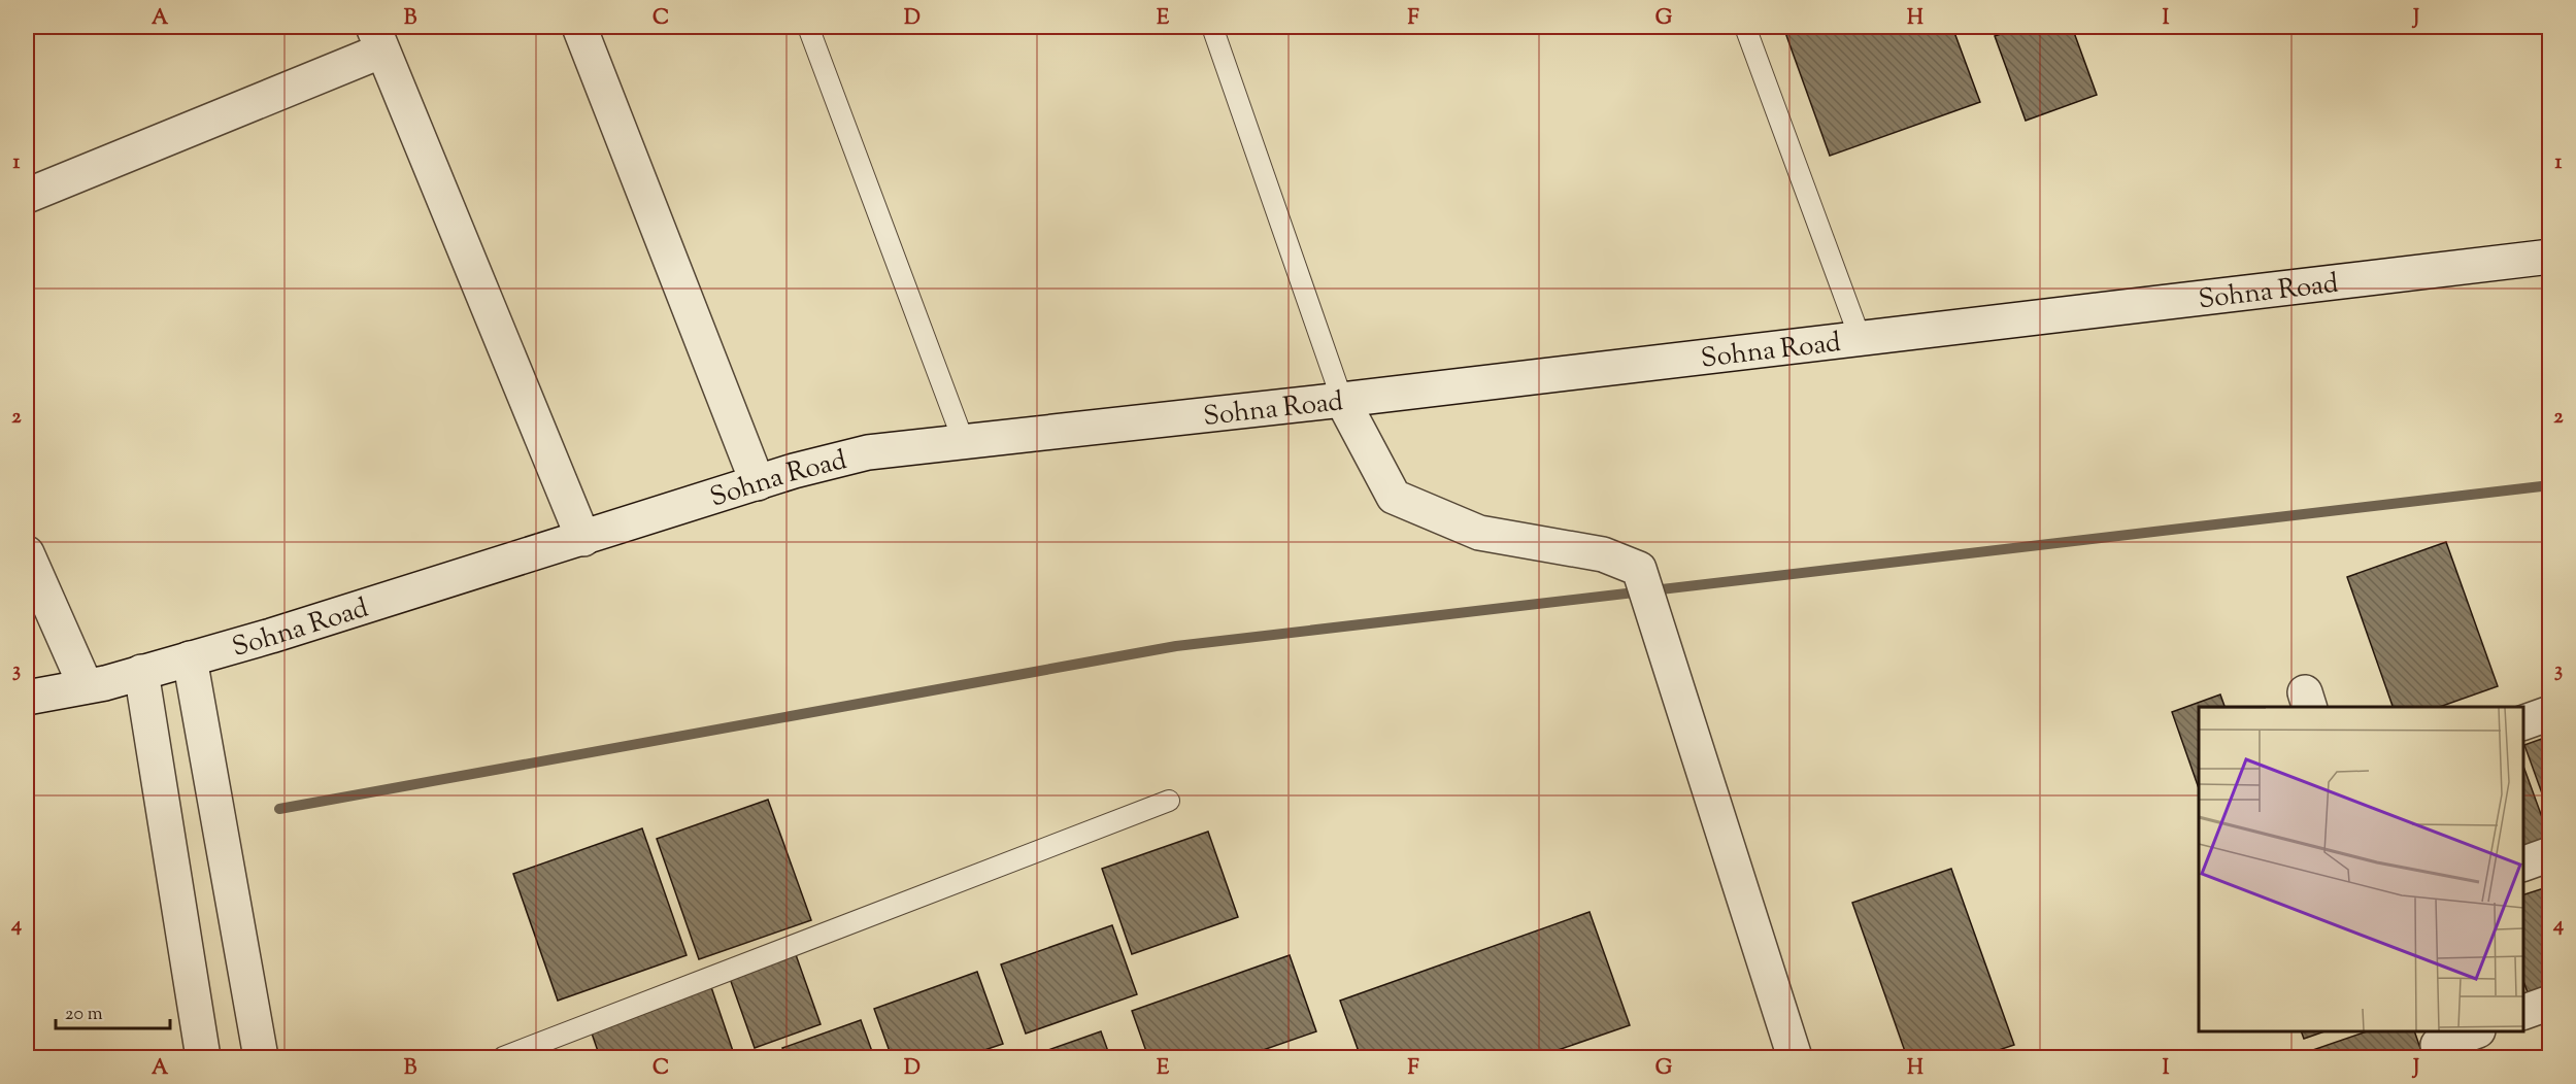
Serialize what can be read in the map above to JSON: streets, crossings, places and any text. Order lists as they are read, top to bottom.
{
  "streets": {
    "street": ["Sohna Road"]
  },
  "scale_bar": "20 m",
  "grid": {
    "columns": [
      "A",
      "B",
      "C",
      "D",
      "E",
      "F",
      "G",
      "H",
      "I",
      "J"
    ],
    "rows": [
      "1",
      "2",
      "3",
      "4"
    ]
  }
}
